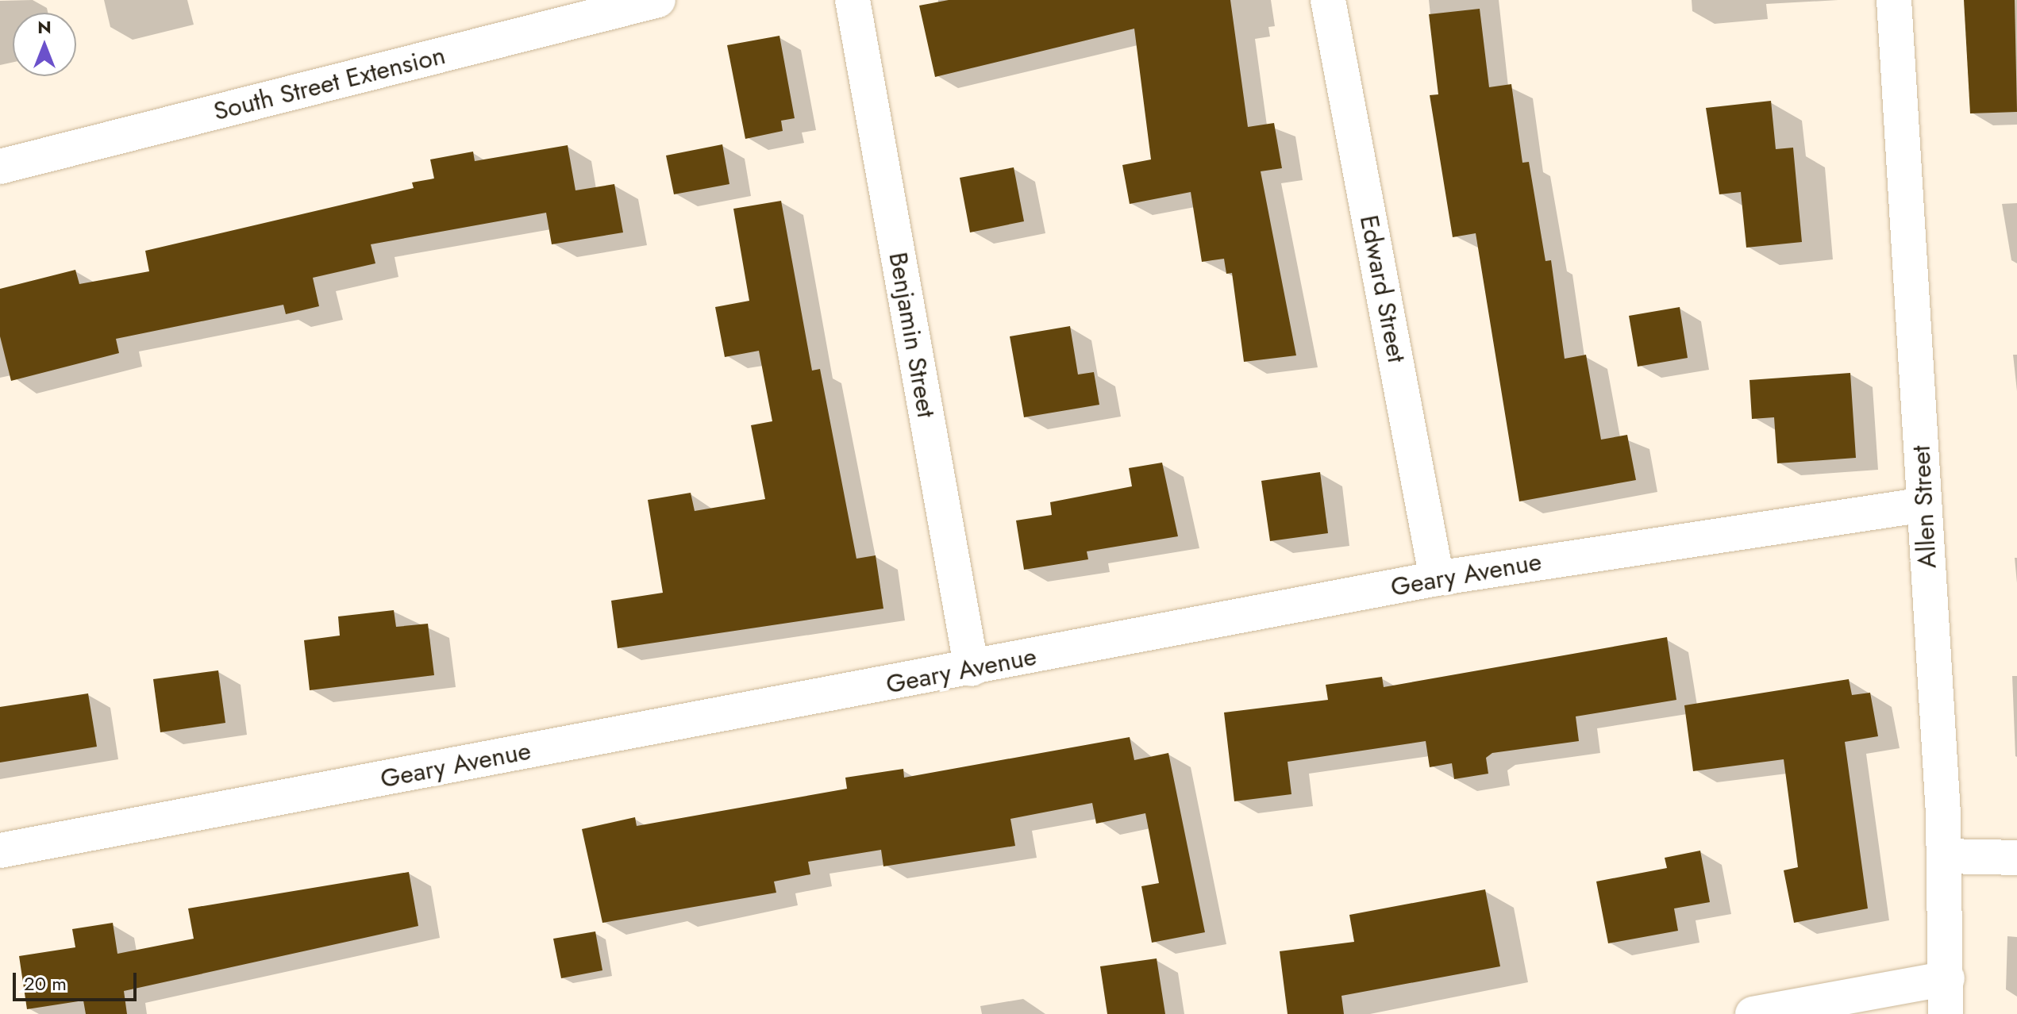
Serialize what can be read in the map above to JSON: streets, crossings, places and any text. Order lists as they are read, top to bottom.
{
  "streets": {
    "street": [
      "South Street Extension",
      "Edward Street",
      "Benjamin Street",
      "Allen Street",
      "Geary Avenue"
    ]
  },
  "crossings": [
    ["Edward Street", "Geary Avenue"],
    ["Benjamin Street", "Geary Avenue"],
    ["Allen Street", "Geary Avenue"]
  ],
  "scale_bar": "20 m",
  "north": "top"
}
